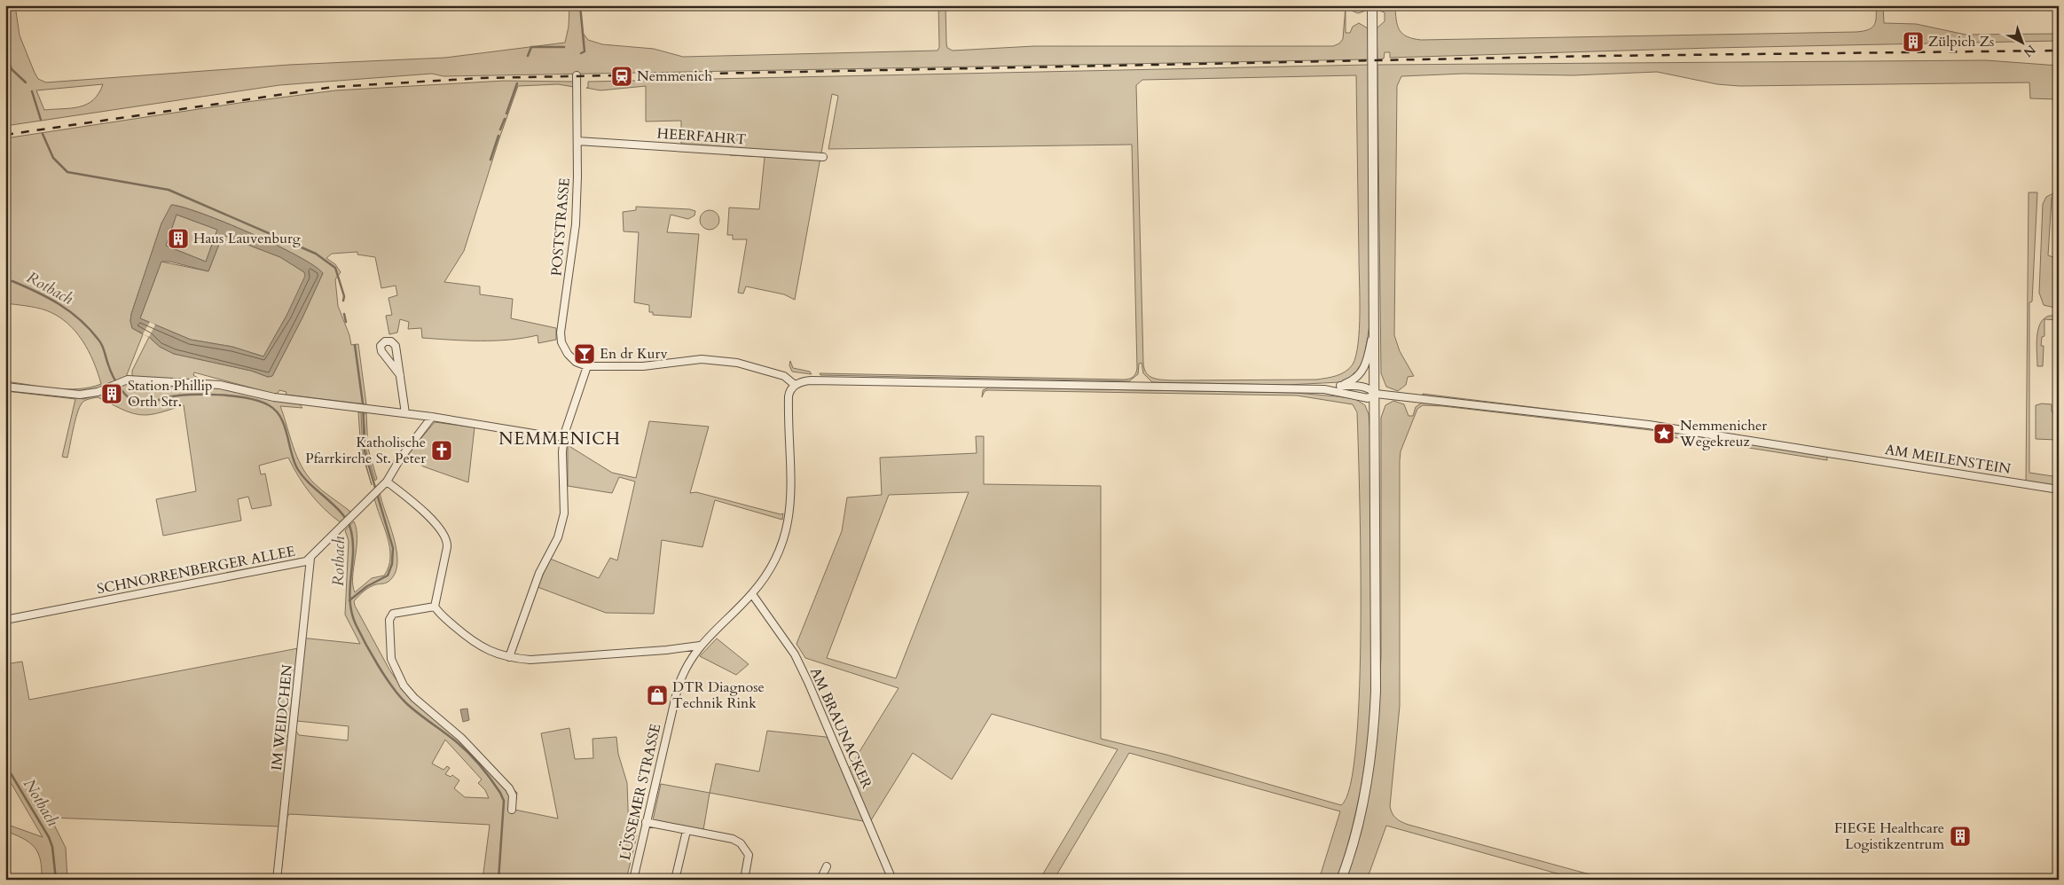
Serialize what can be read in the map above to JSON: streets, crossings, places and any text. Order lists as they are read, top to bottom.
{
  "streets": {
    "street": [
      "HEERFAHRT",
      "POSTSTRASSE",
      "AM MEILENSTEIN",
      "SCHNORRENBERGER ALLEE",
      "IM WEIDCHEN",
      "AM BRAUNACKER",
      "LÜSSEMER STRASSE"
    ]
  },
  "crossings": [
    ["HEERFAHRT", "POSTSTRASSE"],
    ["SCHNORRENBERGER ALLEE", "IM WEIDCHEN"],
    ["AM BRAUNACKER", "LÜSSEMER STRASSE"]
  ],
  "districts": ["NEMMENICH"],
  "water": ["Rotbach", "Notbach"],
  "places": {
    "building": [
      "Zülpich Zs",
      "Haus Lauvenburg",
      "Station Phillip Orth Str.",
      "FIEGE Healthcare Logistikzentrum"
    ],
    "station": ["Nemmenich"],
    "bar": ["En dr Kurv"],
    "place": ["Nemmenicher Wegekreuz"],
    "church": ["Katholische Pfarrkirche St. Peter"],
    "shop": ["DTR Diagnose Technik Rink"]
  },
  "north": "bottom right"
}
